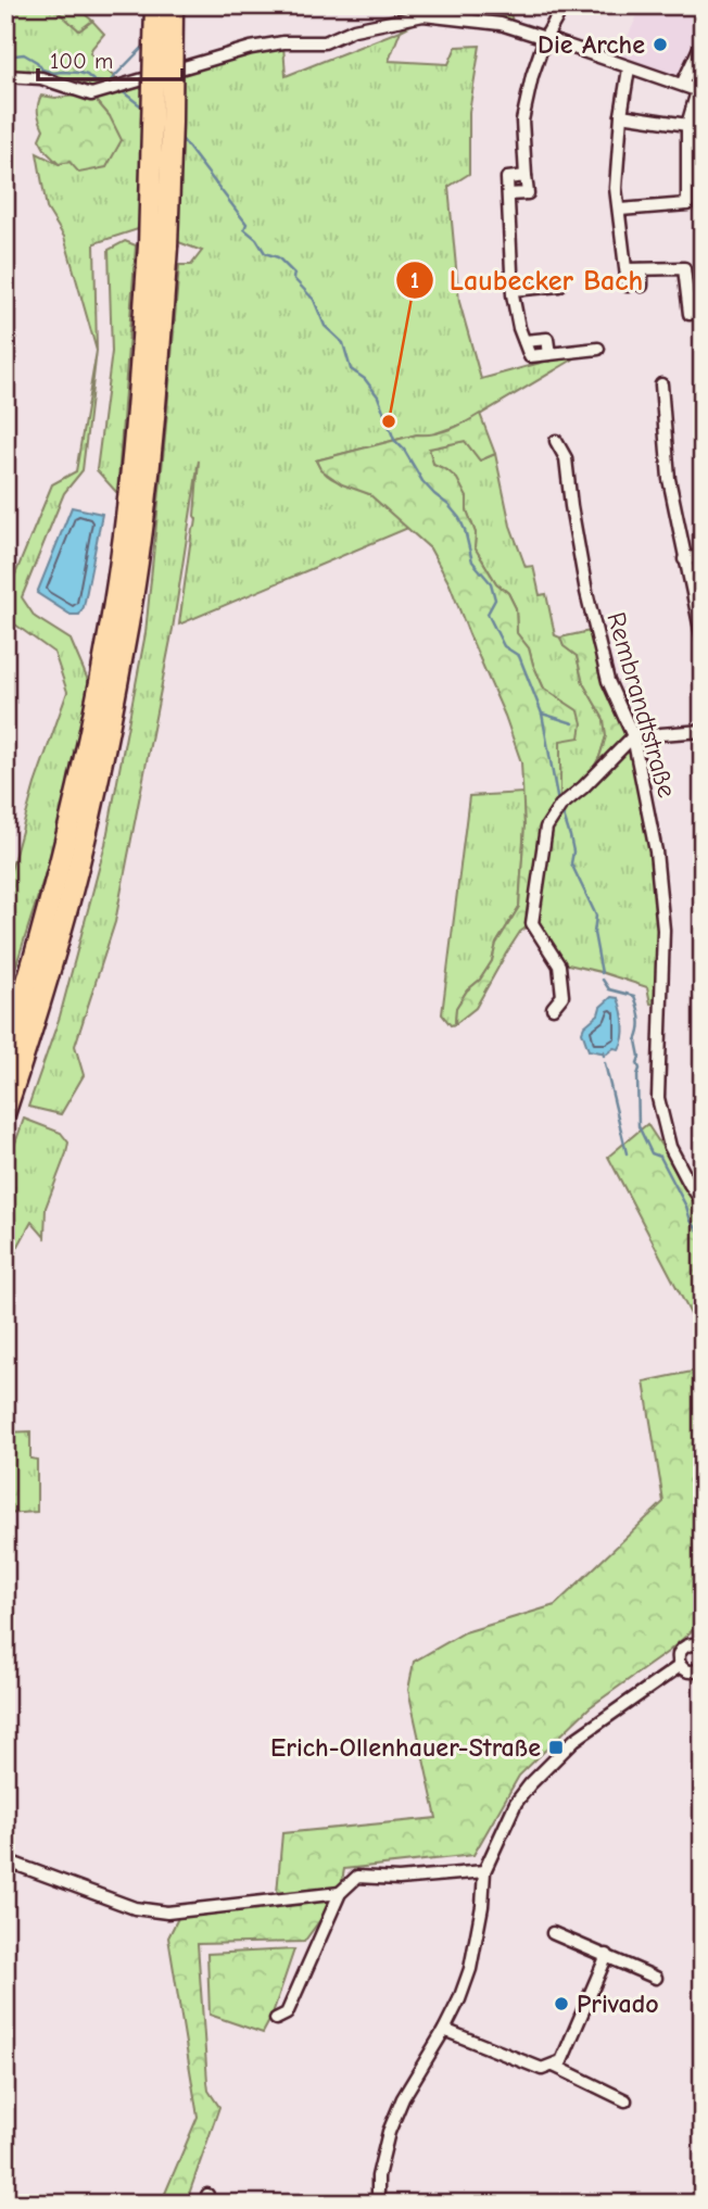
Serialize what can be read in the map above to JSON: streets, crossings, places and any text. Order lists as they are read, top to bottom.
{
  "streets": {
    "street": ["Rembrandtstraße"]
  },
  "places": {
    "other": ["Die Arche", "Laubecker Bach", "Privado"],
    "transit": ["Erich-Ollenhauer-Straße"]
  },
  "scale_bar": "100 m"
}
